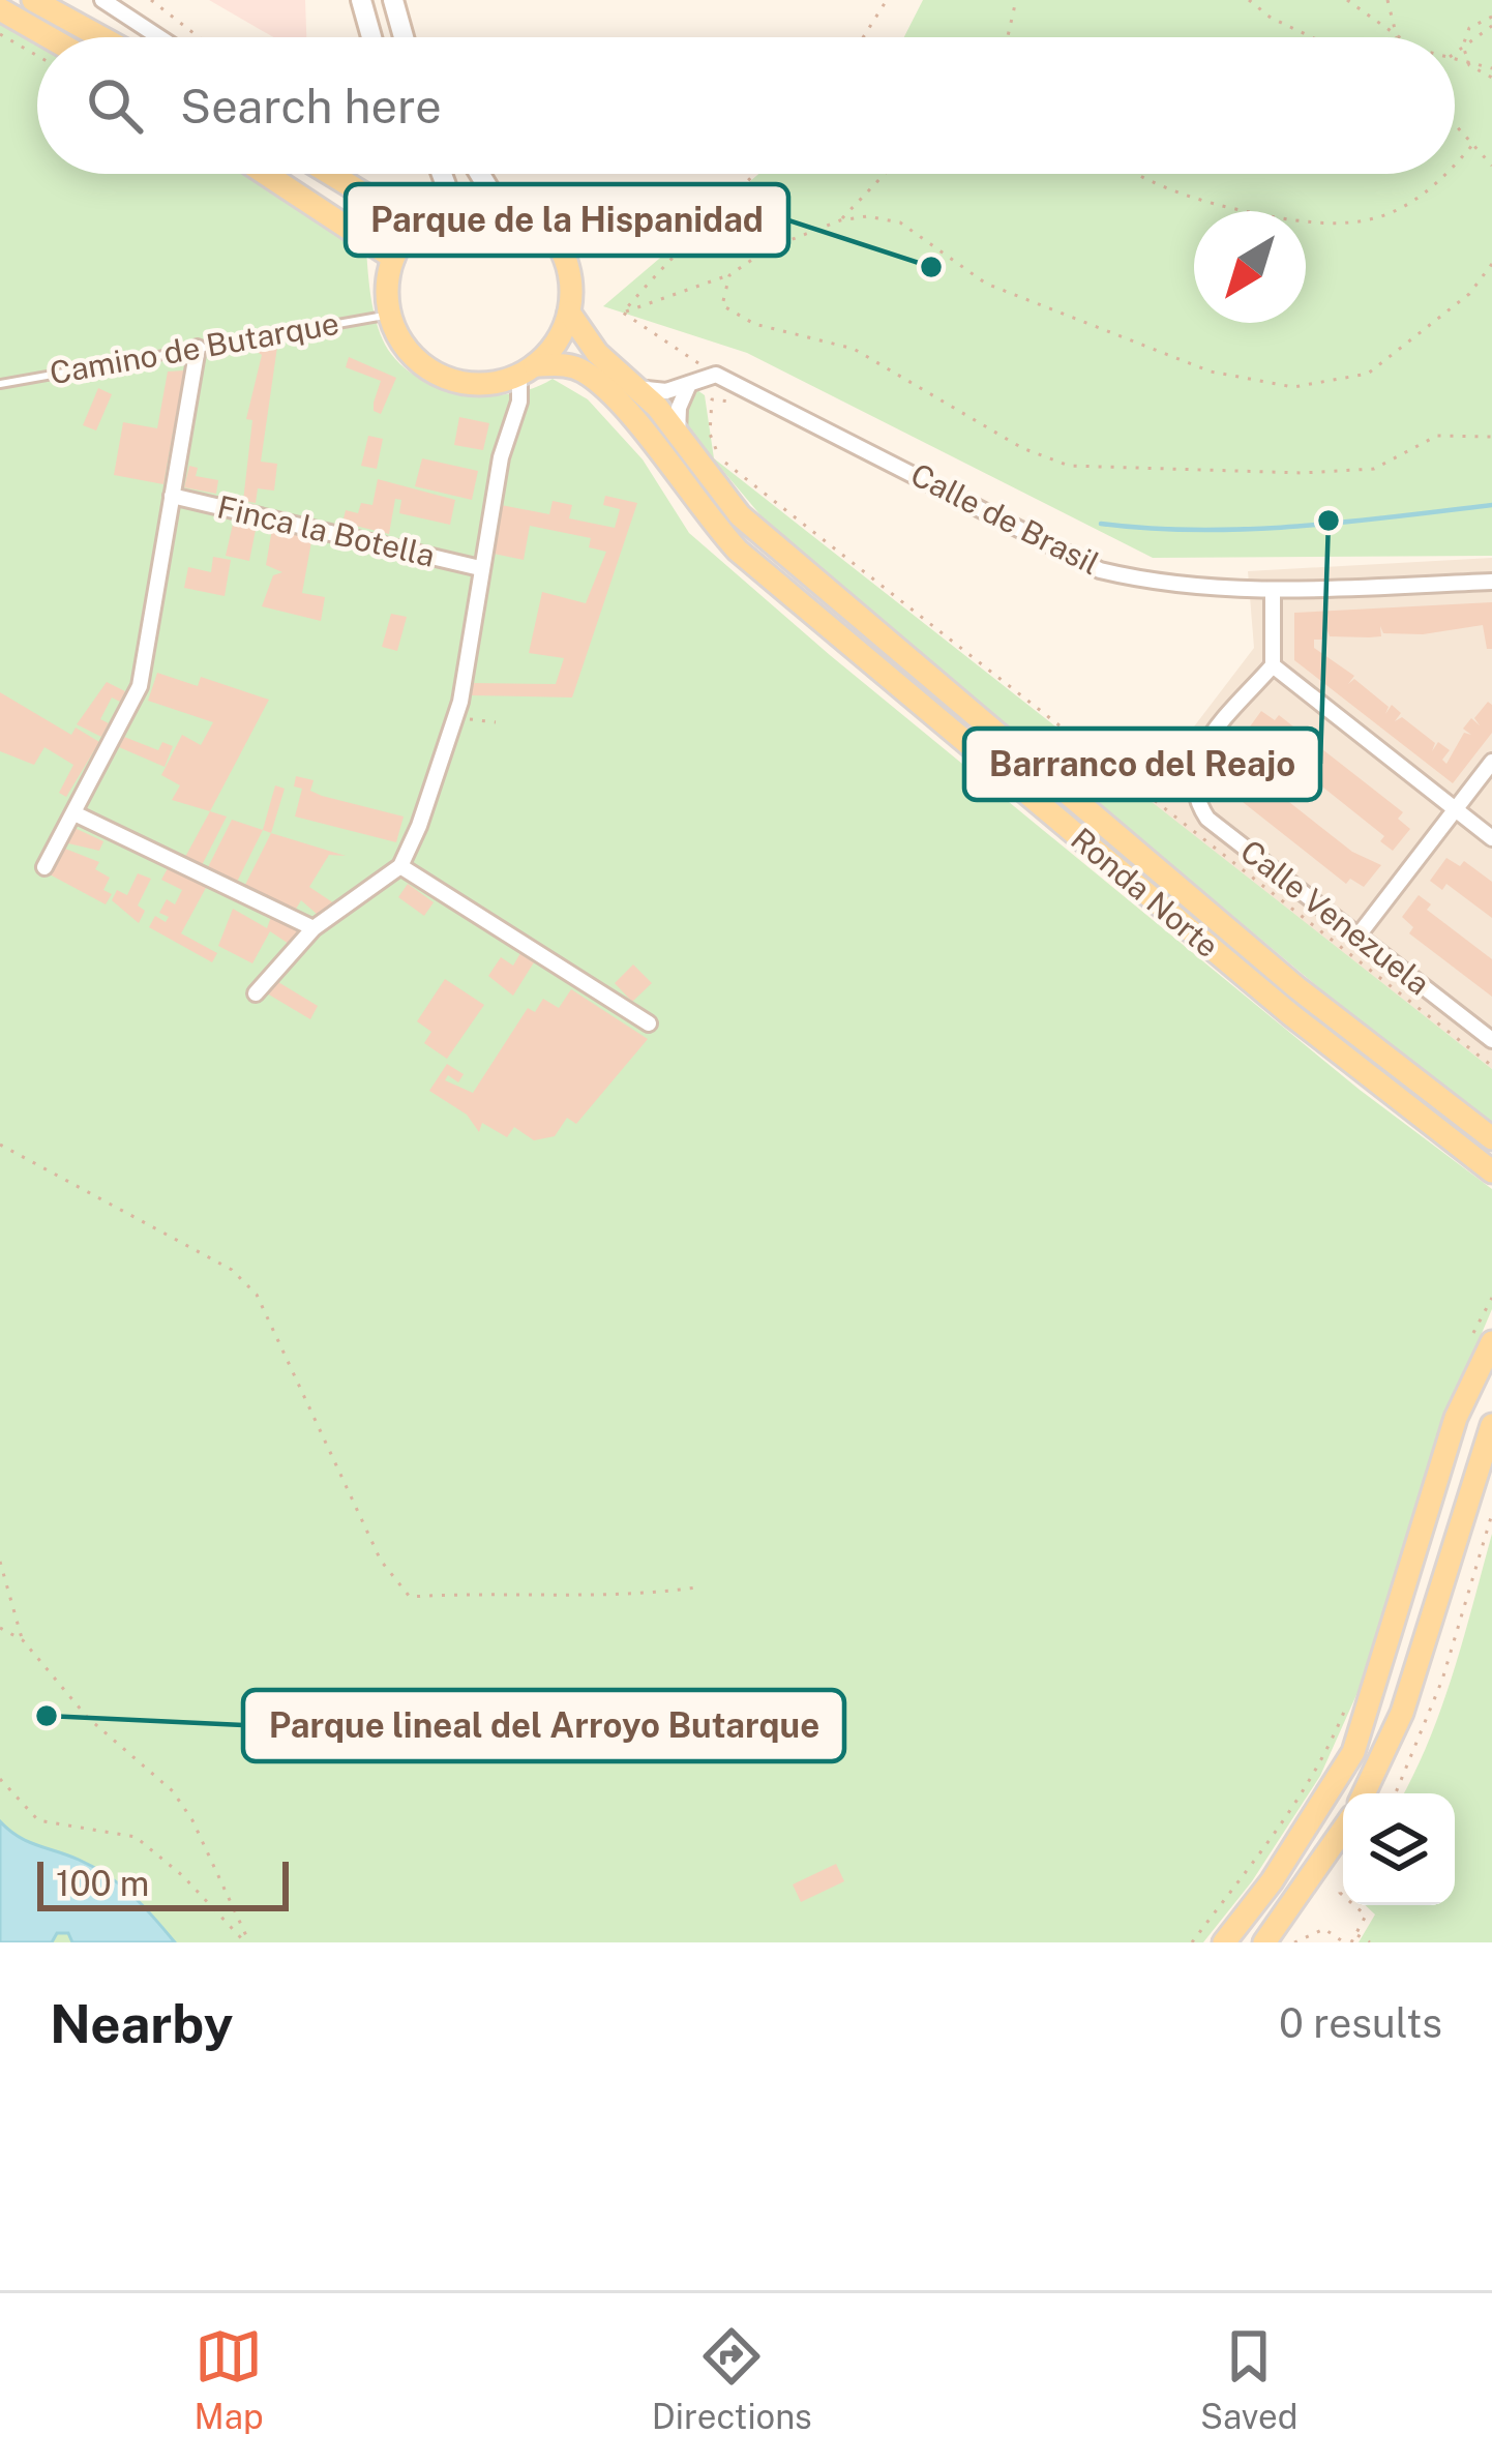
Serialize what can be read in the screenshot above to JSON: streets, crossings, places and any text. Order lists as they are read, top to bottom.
{
  "streets": {
    "main road": ["Ronda Norte"],
    "street": ["Calle de Brasil", "Finca la Botella", "Calle Venezuela"],
    "lane": ["Camino de Butarque"]
  },
  "crossings": [
    ["Camino de Butarque", "Finca la Botella"],
    ["Camino de Butarque", "Ronda Norte"]
  ],
  "places": ["Parque de la Hispanidad", "Barranco del Reajo", "Parque lineal del Arroyo Butarque"],
  "scale_bar": "100 m",
  "north": "bottom left",
  "page": {
    "search": "Search here",
    "scale": "100 m",
    "heading": ["Nearby", "0 results"],
    "nav": ["Map", "Directions", "Saved"]
  }
}
